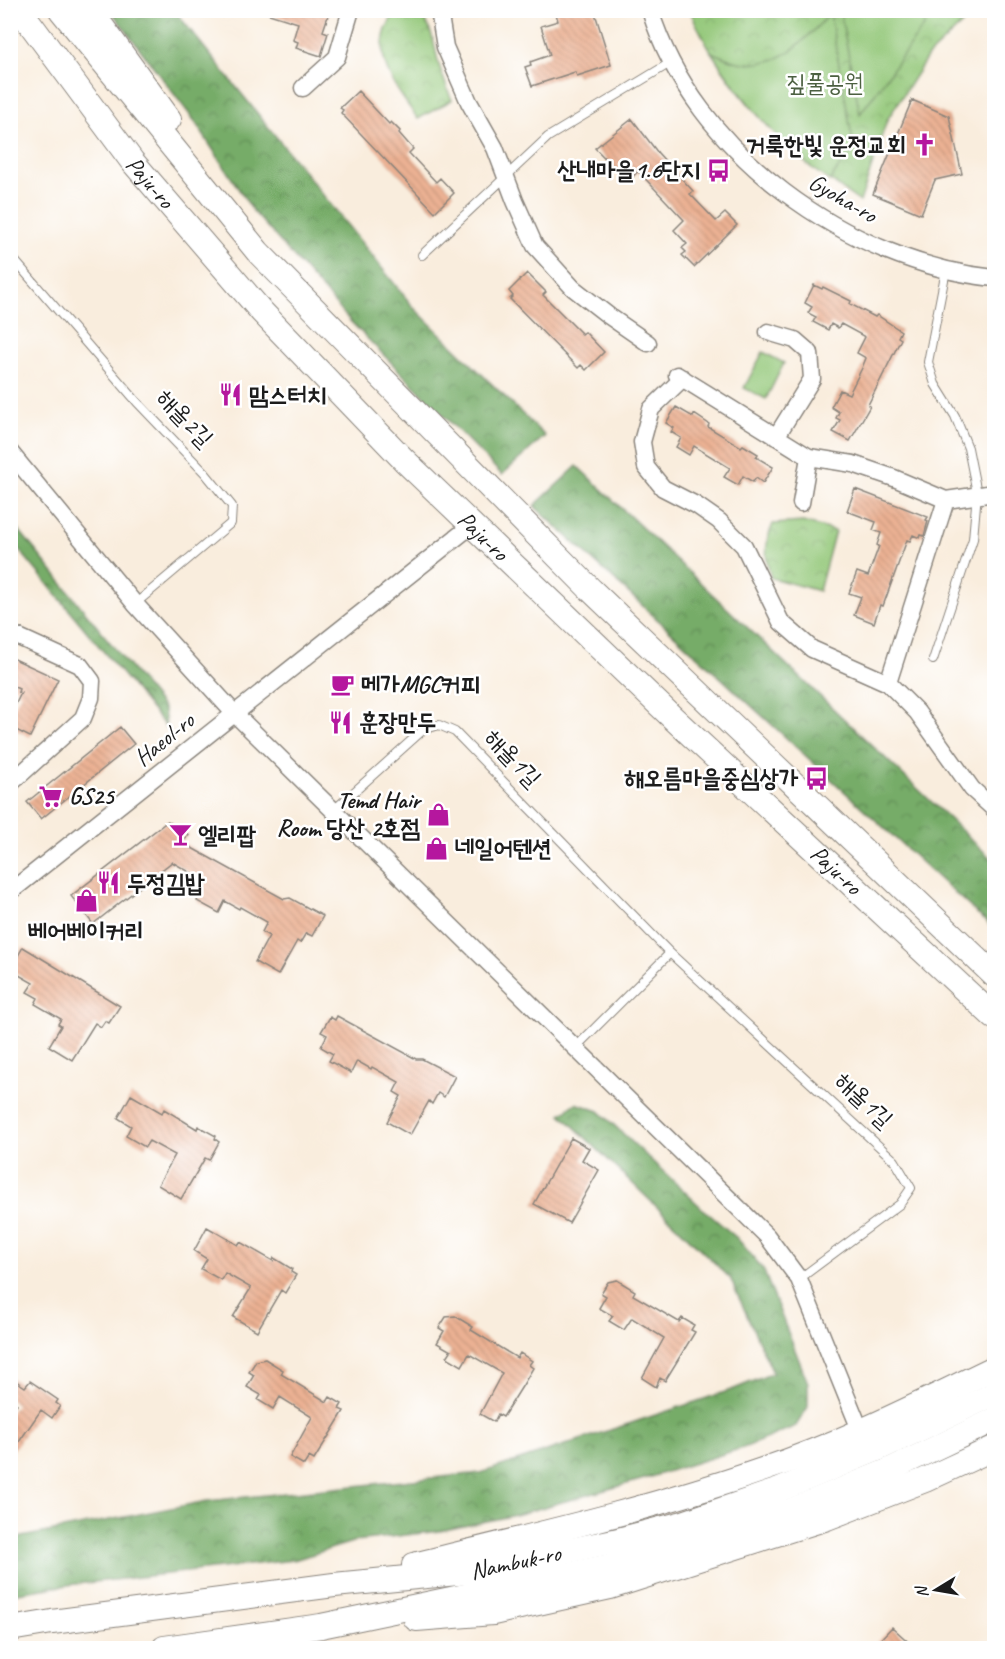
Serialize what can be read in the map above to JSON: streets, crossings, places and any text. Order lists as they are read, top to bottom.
{
  "streets": {
    "main road": ["Paju-ro", "Nambuk-ro"],
    "street": ["Gyoha-ro", "Haeol-ro"],
    "lane": ["해올2길", "해올1길"]
  },
  "crossings": [
    ["Paju-ro", "Haeol-ro"]
  ],
  "parks": ["짚풀공원"],
  "places": {
    "church": ["거룩한빛 운정교회"],
    "bus stop": ["산내마을1.6단지", "해오름마을중심상가"],
    "restaurant": ["맘스터치", "훈장만두", "두정김밥"],
    "cafe": ["메가MGC커피"],
    "supermarket": ["GS25"],
    "shop": ["Temd Hair Room 당산 2호점", "네일어텐션", "베어베이커리"],
    "bar": ["엘리팝"]
  },
  "north": "left"
}
